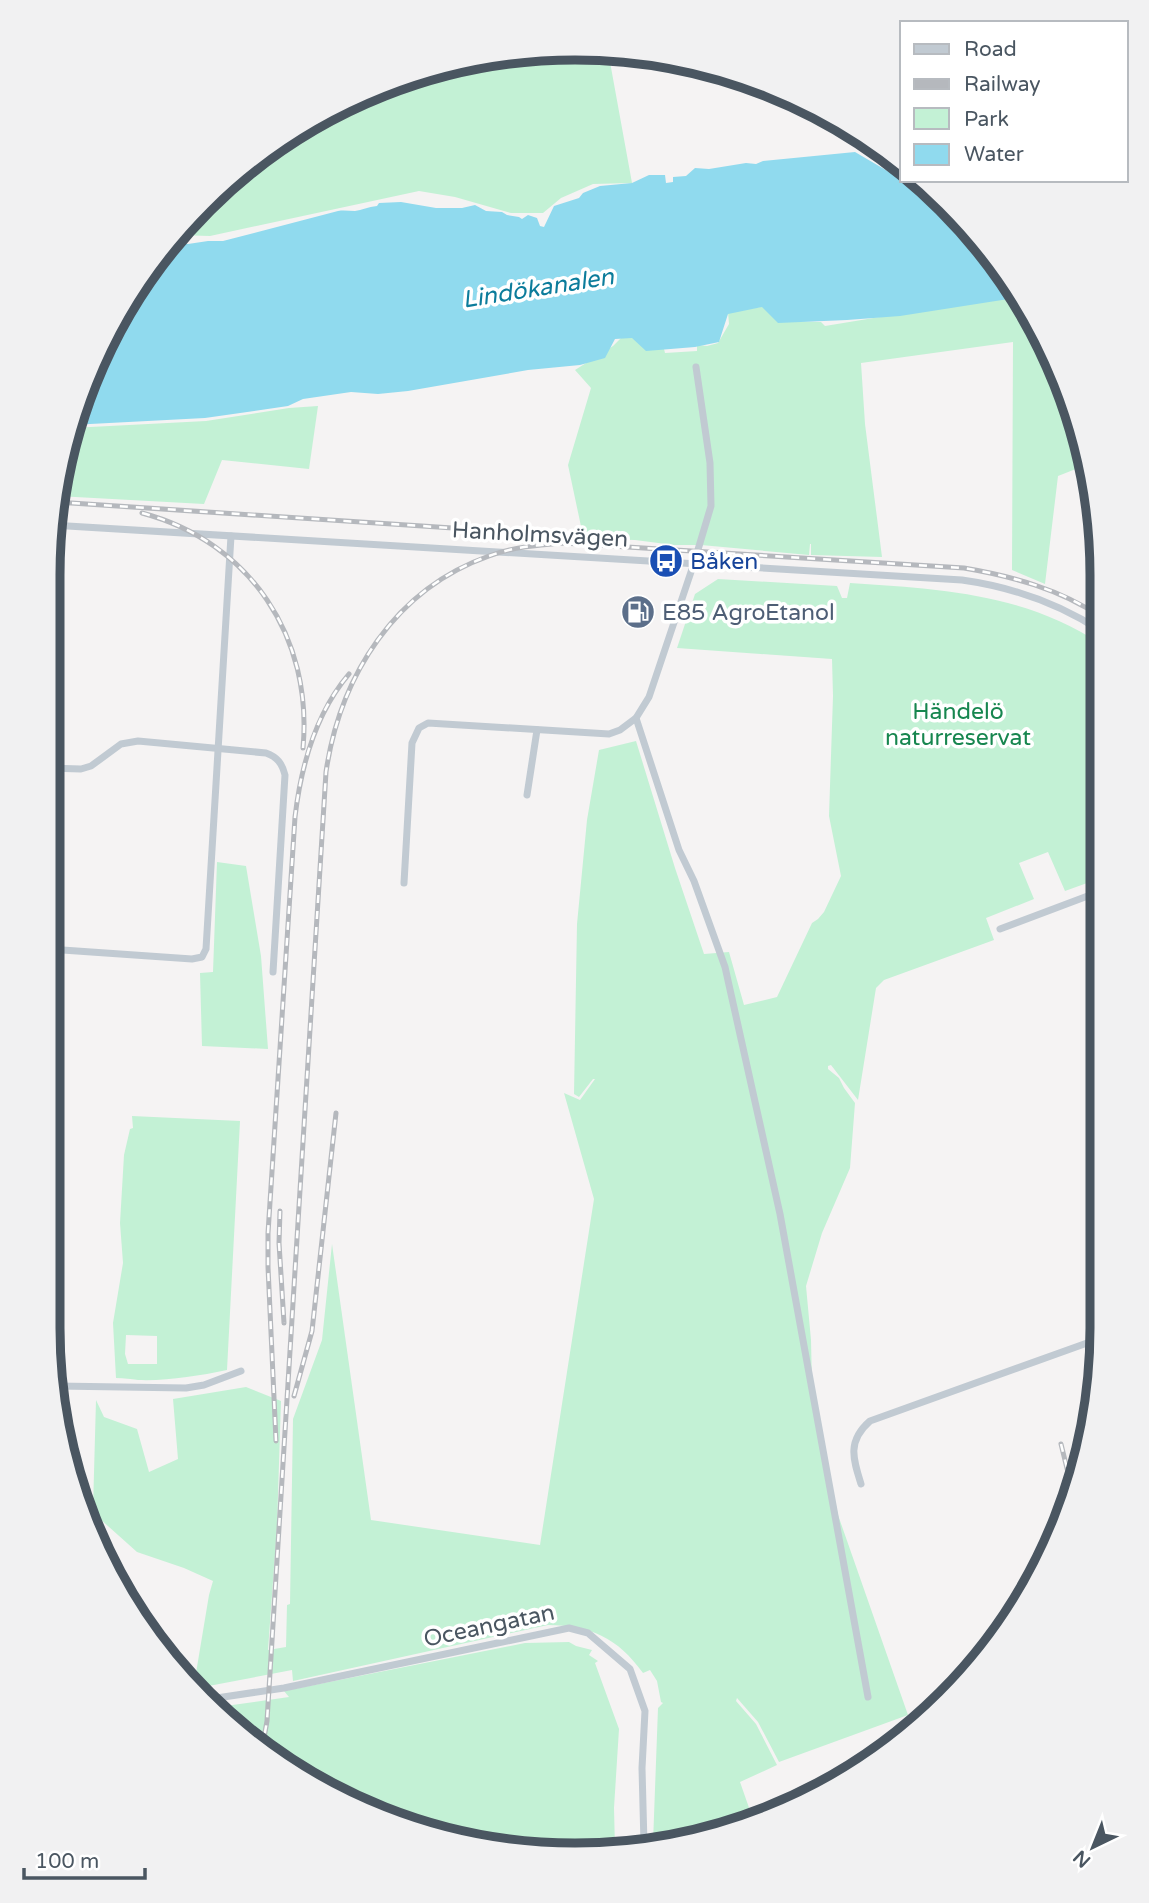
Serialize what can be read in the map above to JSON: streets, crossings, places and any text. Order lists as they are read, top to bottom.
{
  "streets": {
    "street": ["Hanholmsvägen", "Oceangatan"]
  },
  "water": ["Lindökanalen"],
  "parks": ["Händelö naturreservat"],
  "places": {
    "bus stop": ["Båken"],
    "fuel station": ["E85 AgroEtanol"]
  },
  "legend": [
    "Road",
    "Railway",
    "Park",
    "Water"
  ],
  "scale_bar": "100 m",
  "north": "bottom left"
}
